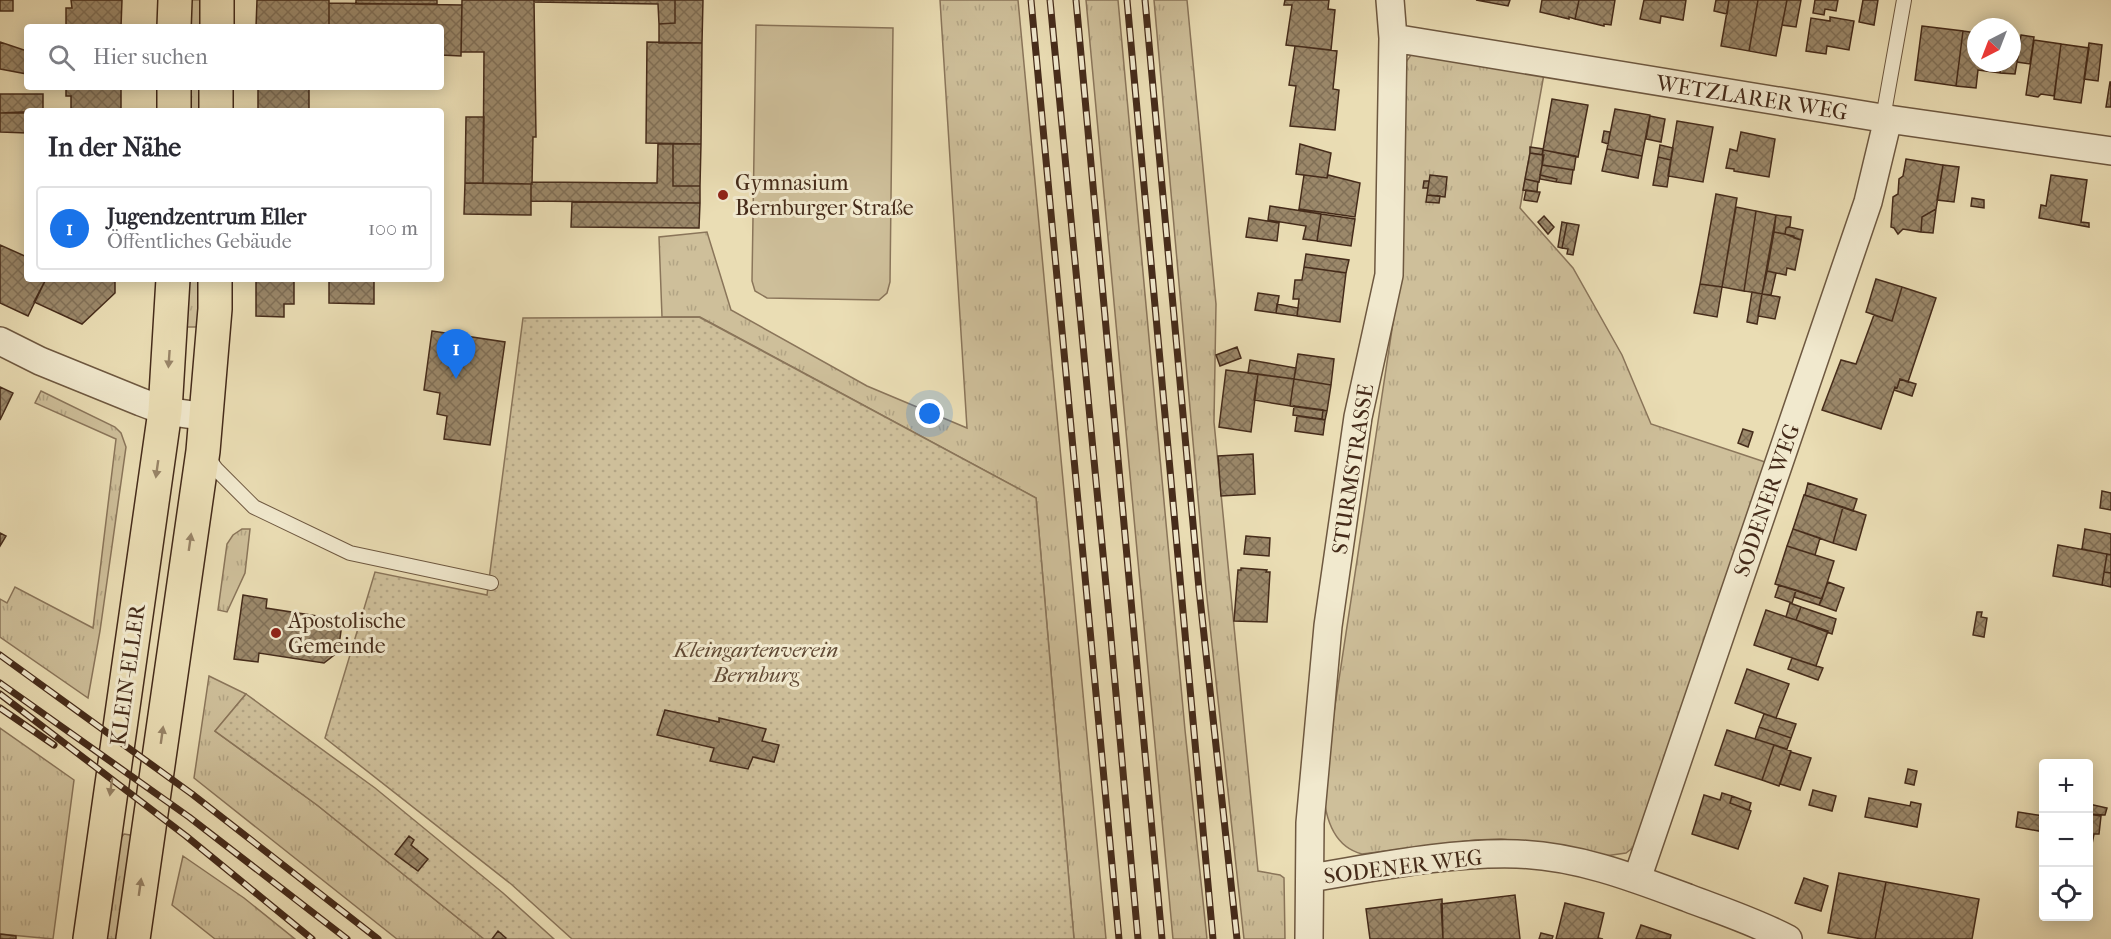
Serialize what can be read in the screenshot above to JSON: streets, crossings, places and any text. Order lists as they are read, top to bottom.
{
  "streets": {
    "main road": ["KLEIN-ELLER"],
    "street": ["WETZLARER WEG", "STURMSTRASSE", "SODENER WEG"]
  },
  "crossings": [
    ["WETZLARER WEG", "STURMSTRASSE"],
    ["WETZLARER WEG", "SODENER WEG"],
    ["STURMSTRASSE", "SODENER WEG"]
  ],
  "parks": ["Kleingartenverein Bernburg"],
  "places": ["Gymnasium Bernburger Straße", "Apostolische Gemeinde"],
  "north": "bottom left",
  "page": {
    "search": "Hier suchen",
    "heading": "In der Nähe",
    "list": [
      {
        "mark": "1",
        "name": "Jugendzentrum Eller",
        "note": "Öffentliches Gebäude",
        "value": "100 m"
      }
    ],
    "pins": "1",
    "map_buttons": ["+", "−"]
  }
}
